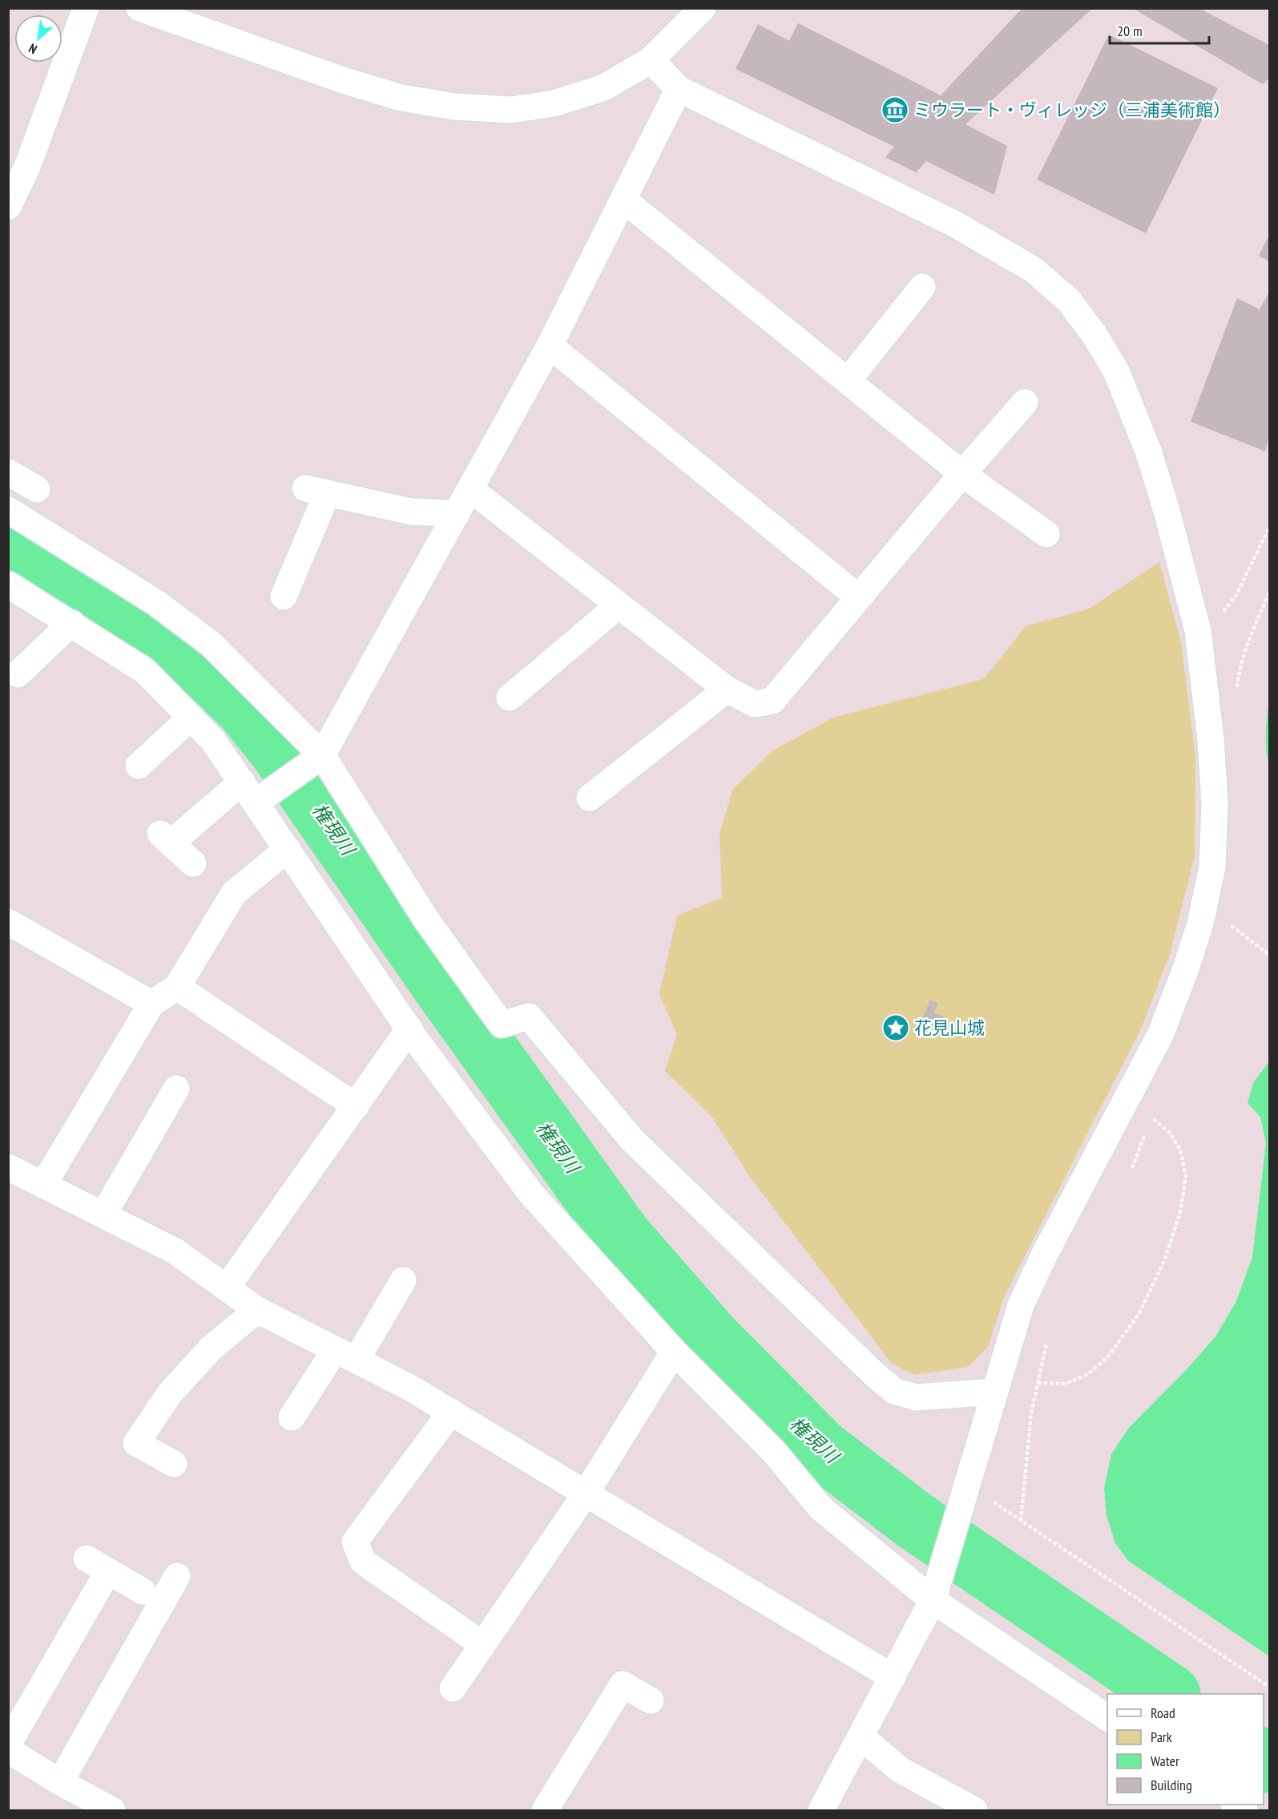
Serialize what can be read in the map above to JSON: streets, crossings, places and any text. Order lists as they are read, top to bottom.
{
  "water": ["権現川"],
  "places": {
    "museum": ["ミウラート・ヴィレッジ（三浦美術館）"],
    "place": ["花見山城"]
  },
  "legend": [
    "Road",
    "Park",
    "Water",
    "Building"
  ],
  "scale_bar": "20 m",
  "north": "bottom left"
}
